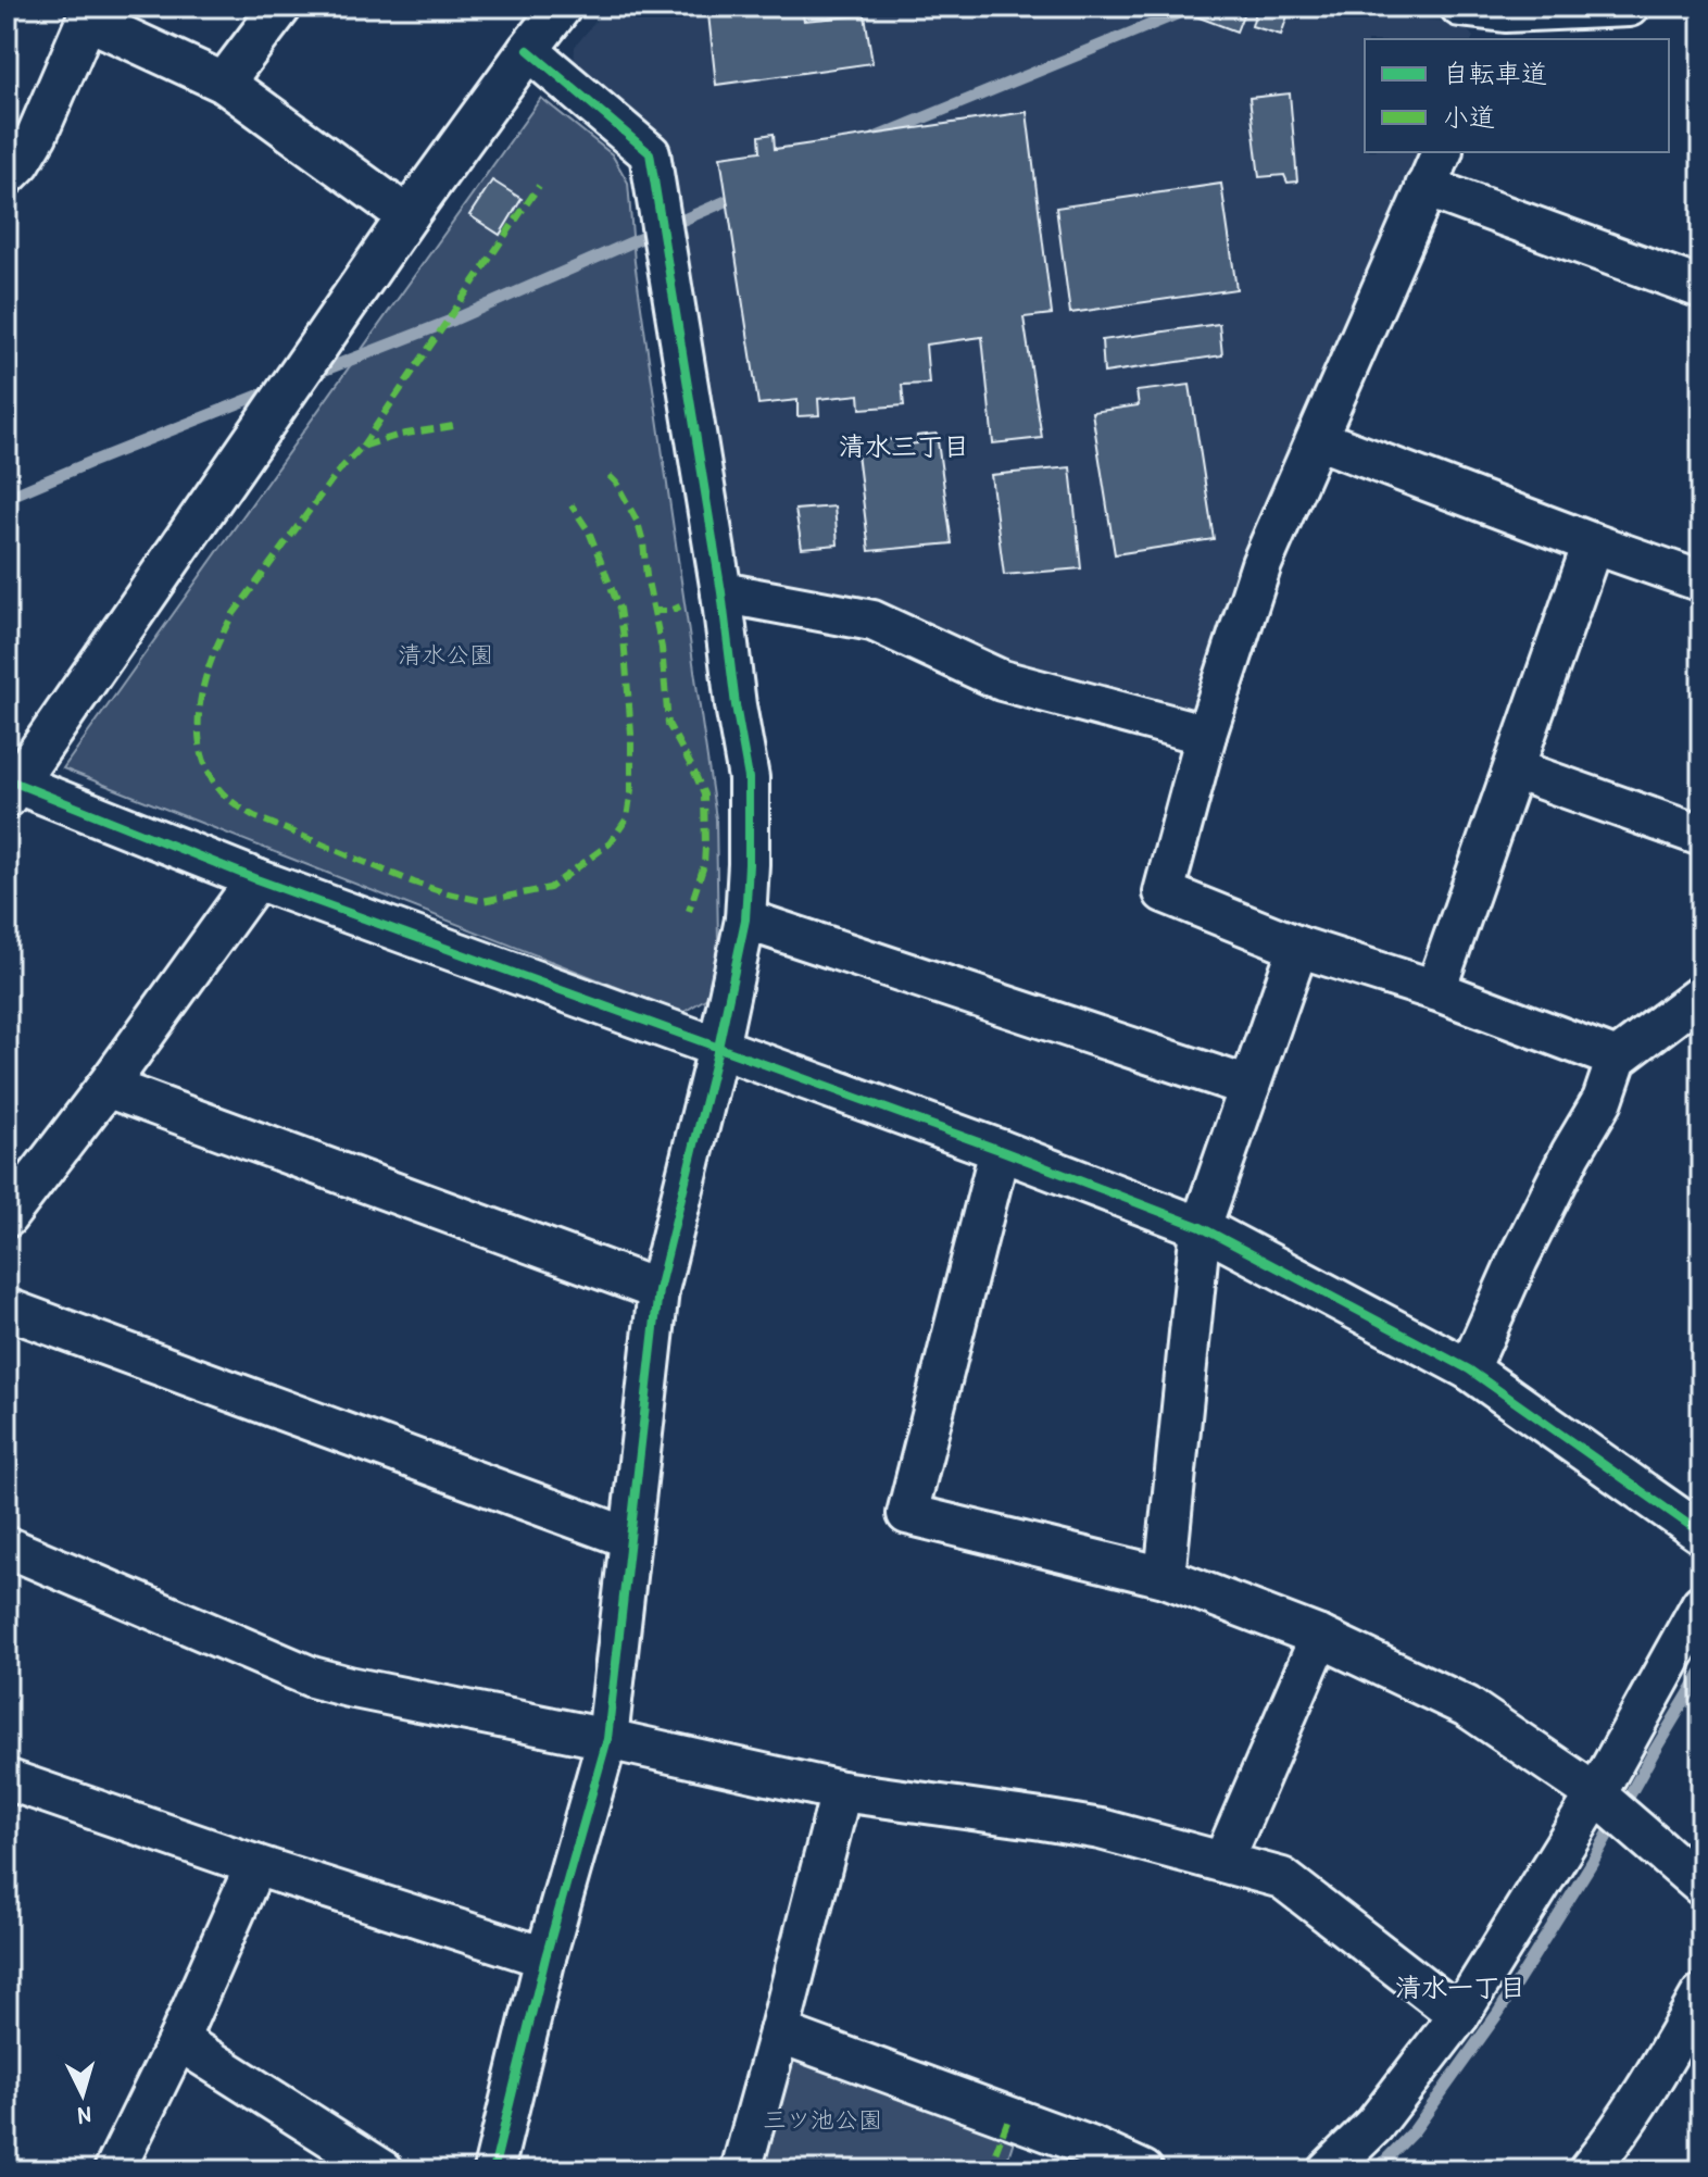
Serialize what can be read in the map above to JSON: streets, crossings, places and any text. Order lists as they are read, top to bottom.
{
  "districts": ["清水三丁目", "清水一丁目"],
  "parks": ["清水公園", "三ツ池公園"],
  "legend": ["自転車道", "小道"],
  "north": "bottom"
}
